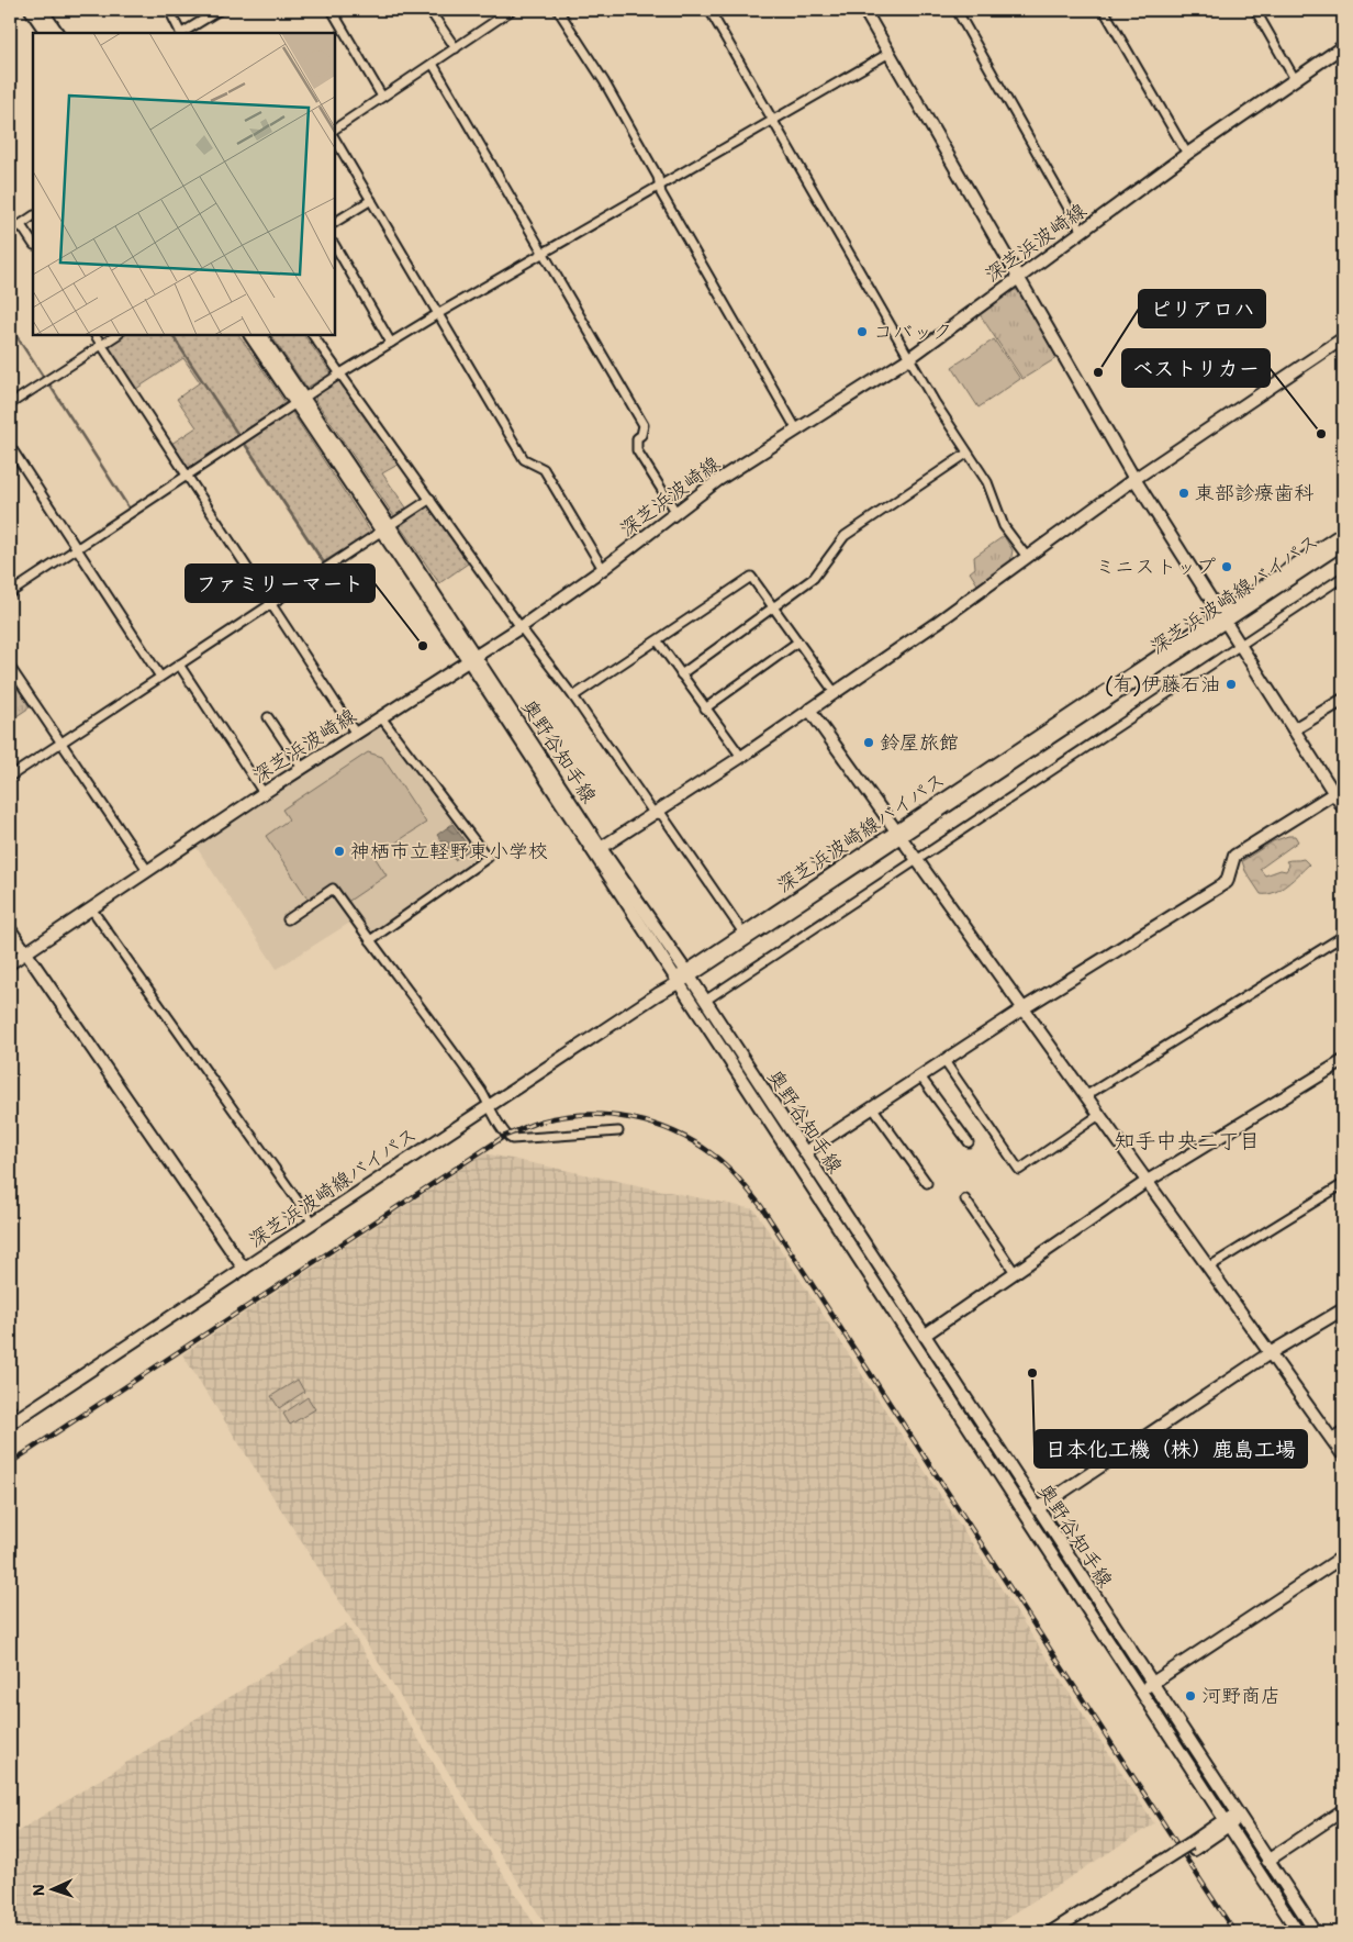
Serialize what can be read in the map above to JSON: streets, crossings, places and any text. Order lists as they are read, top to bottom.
{
  "streets": {
    "main road": ["深芝浜波崎線", "深芝浜波崎線バイパス", "奥野谷知手線"]
  },
  "crossings": [
    ["深芝浜波崎線", "奥野谷知手線"],
    ["深芝浜波崎線バイパス", "奥野谷知手線"]
  ],
  "districts": ["知手中央二丁目"],
  "places": [
    "コバック",
    "ピリアロハ",
    "ベストリカー",
    "東部診療歯科",
    "ミニストップ",
    "ファミリーマート",
    "(有)伊藤石油",
    "鈴屋旅館",
    "神栖市立軽野東小学校",
    "日本化工機（株）鹿島工場",
    "河野商店"
  ],
  "north": "left"
}
